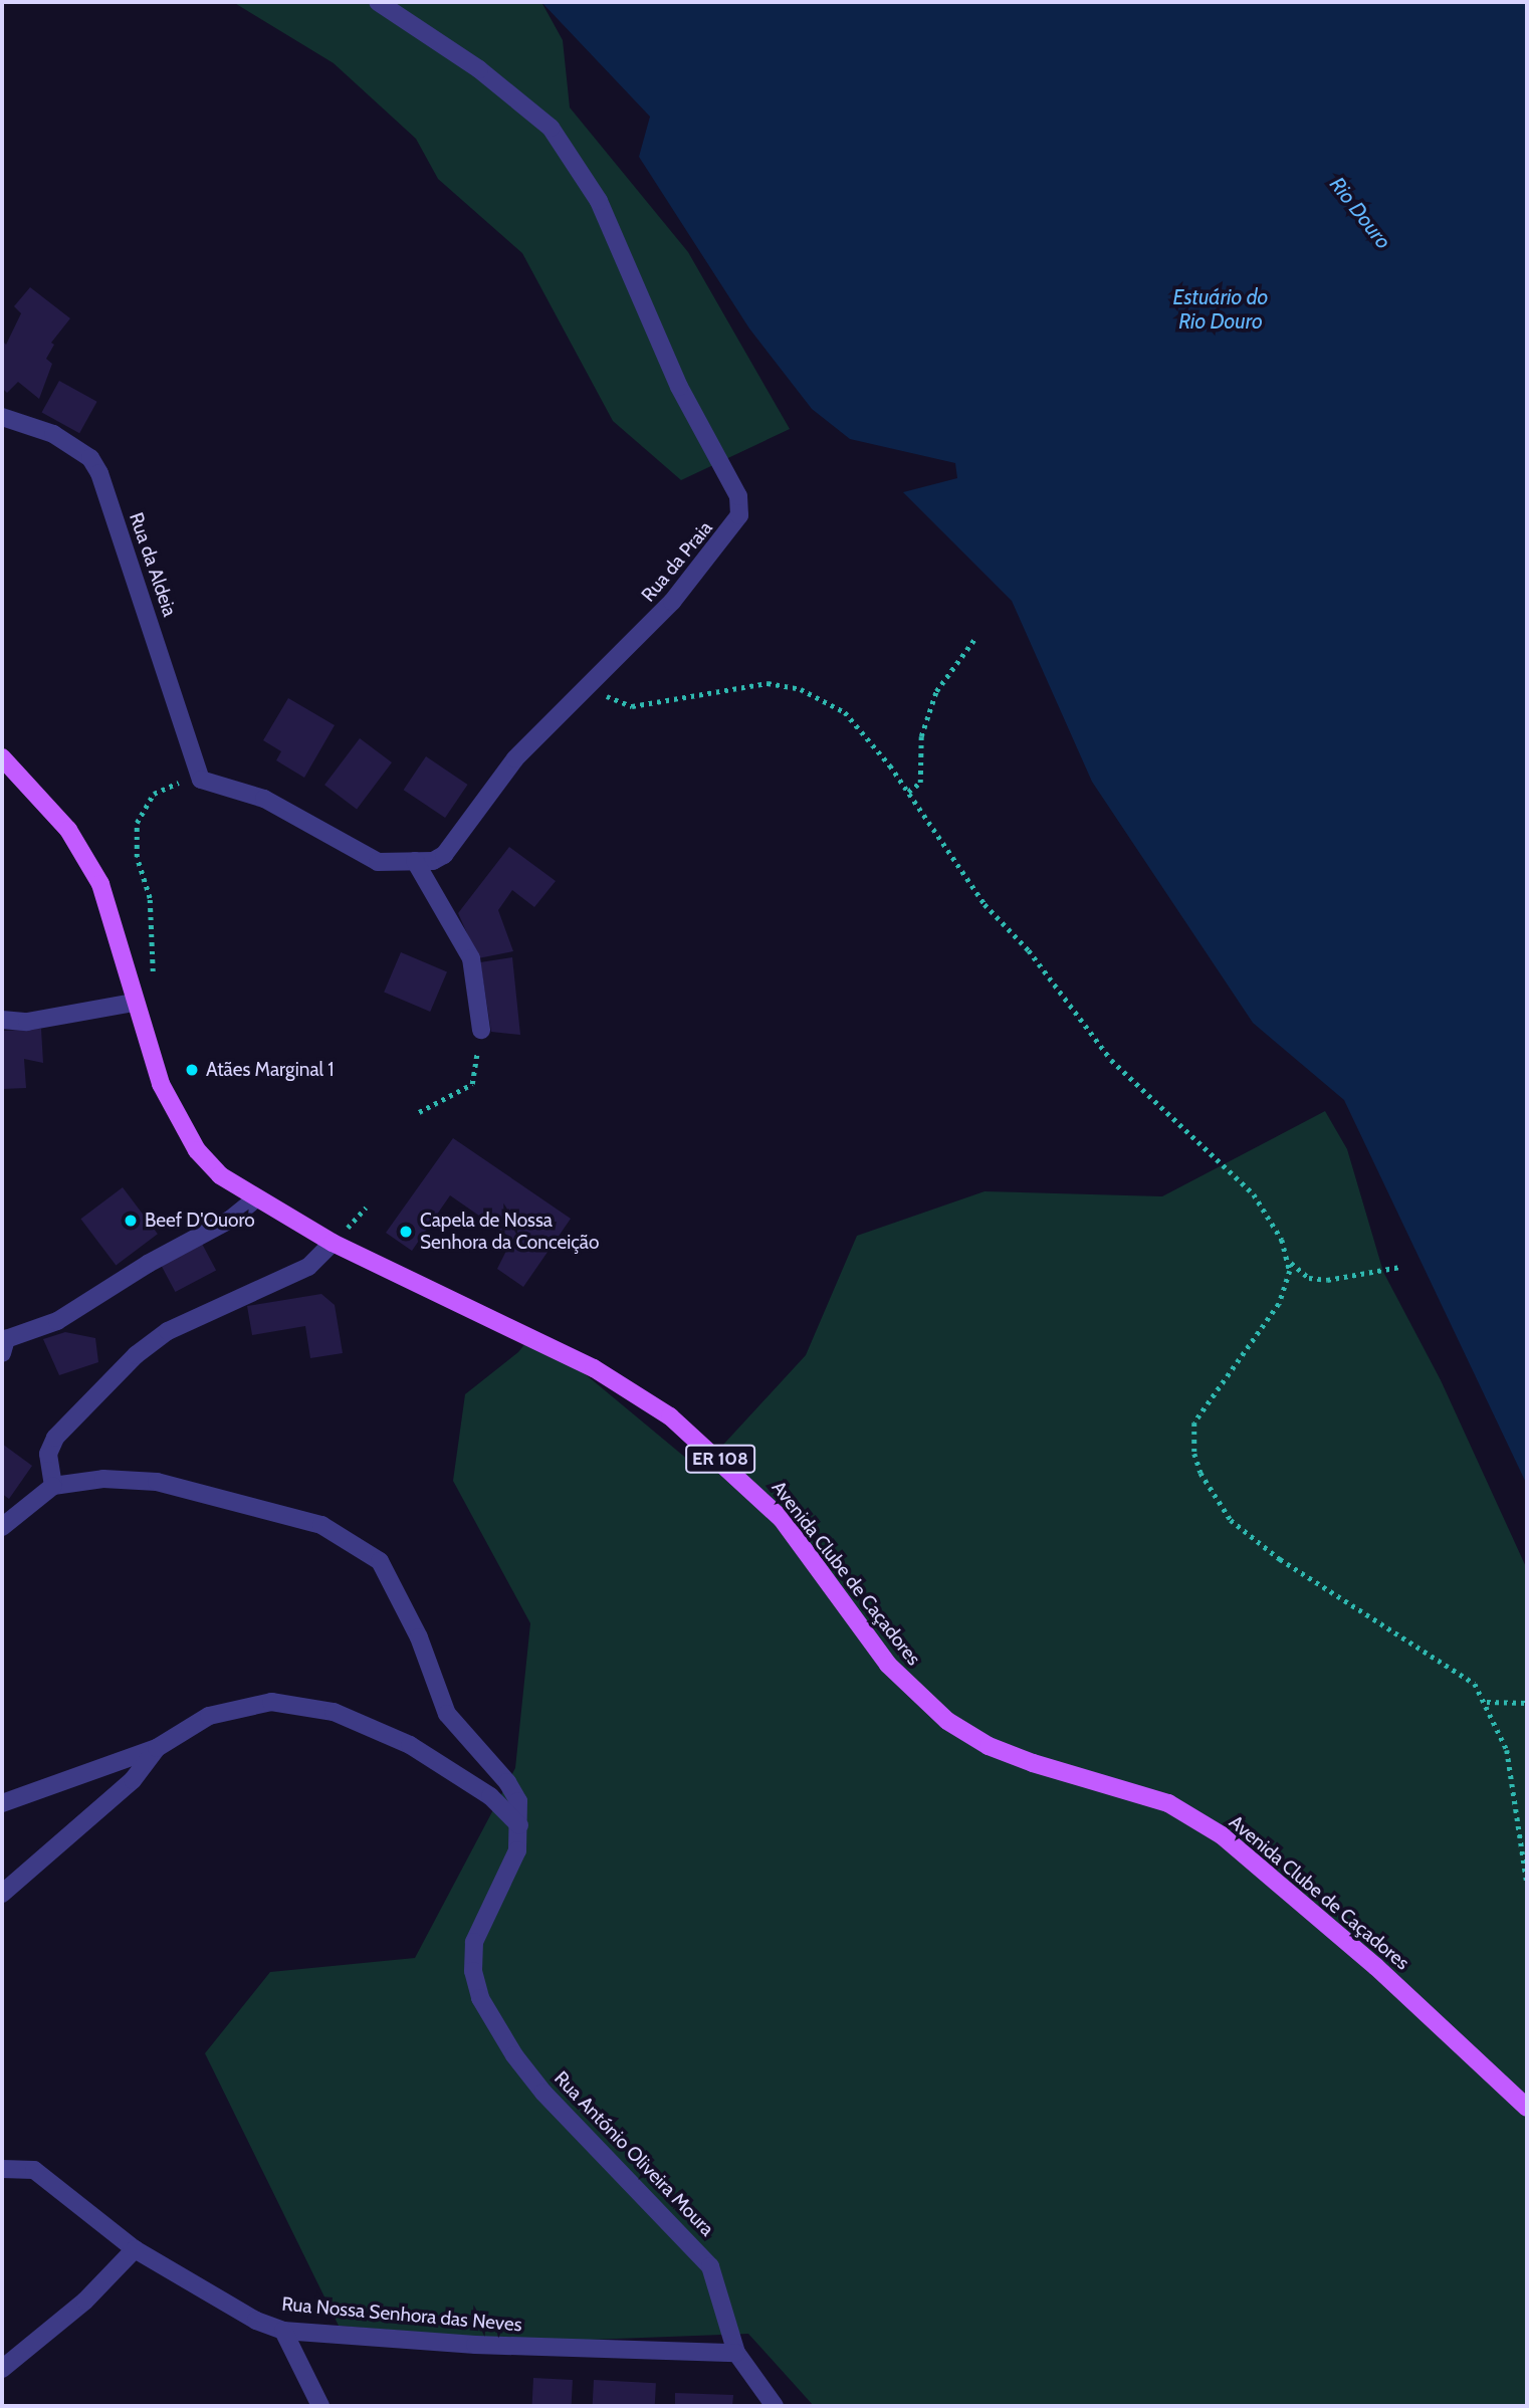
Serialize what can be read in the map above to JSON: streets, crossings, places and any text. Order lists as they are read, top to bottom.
{
  "streets": {
    "main road": ["ER 108", "Avenida Clube de Caçadores"],
    "street": [
      "Rua da Praia",
      "Rua da Aldeia",
      "Rua António Oliveira Moura",
      "Rua Nossa Senhora das Neves"
    ]
  },
  "crossings": [
    ["Rua da Praia", "Rua da Aldeia"],
    ["Rua António Oliveira Moura", "Rua Nossa Senhora das Neves"]
  ],
  "water": ["Rio Douro", "Estuário do Rio Douro"],
  "places": ["Atães Marginal 1", "Beef D'Ouoro", "Capela de Nossa Senhora da Conceição"]
}
